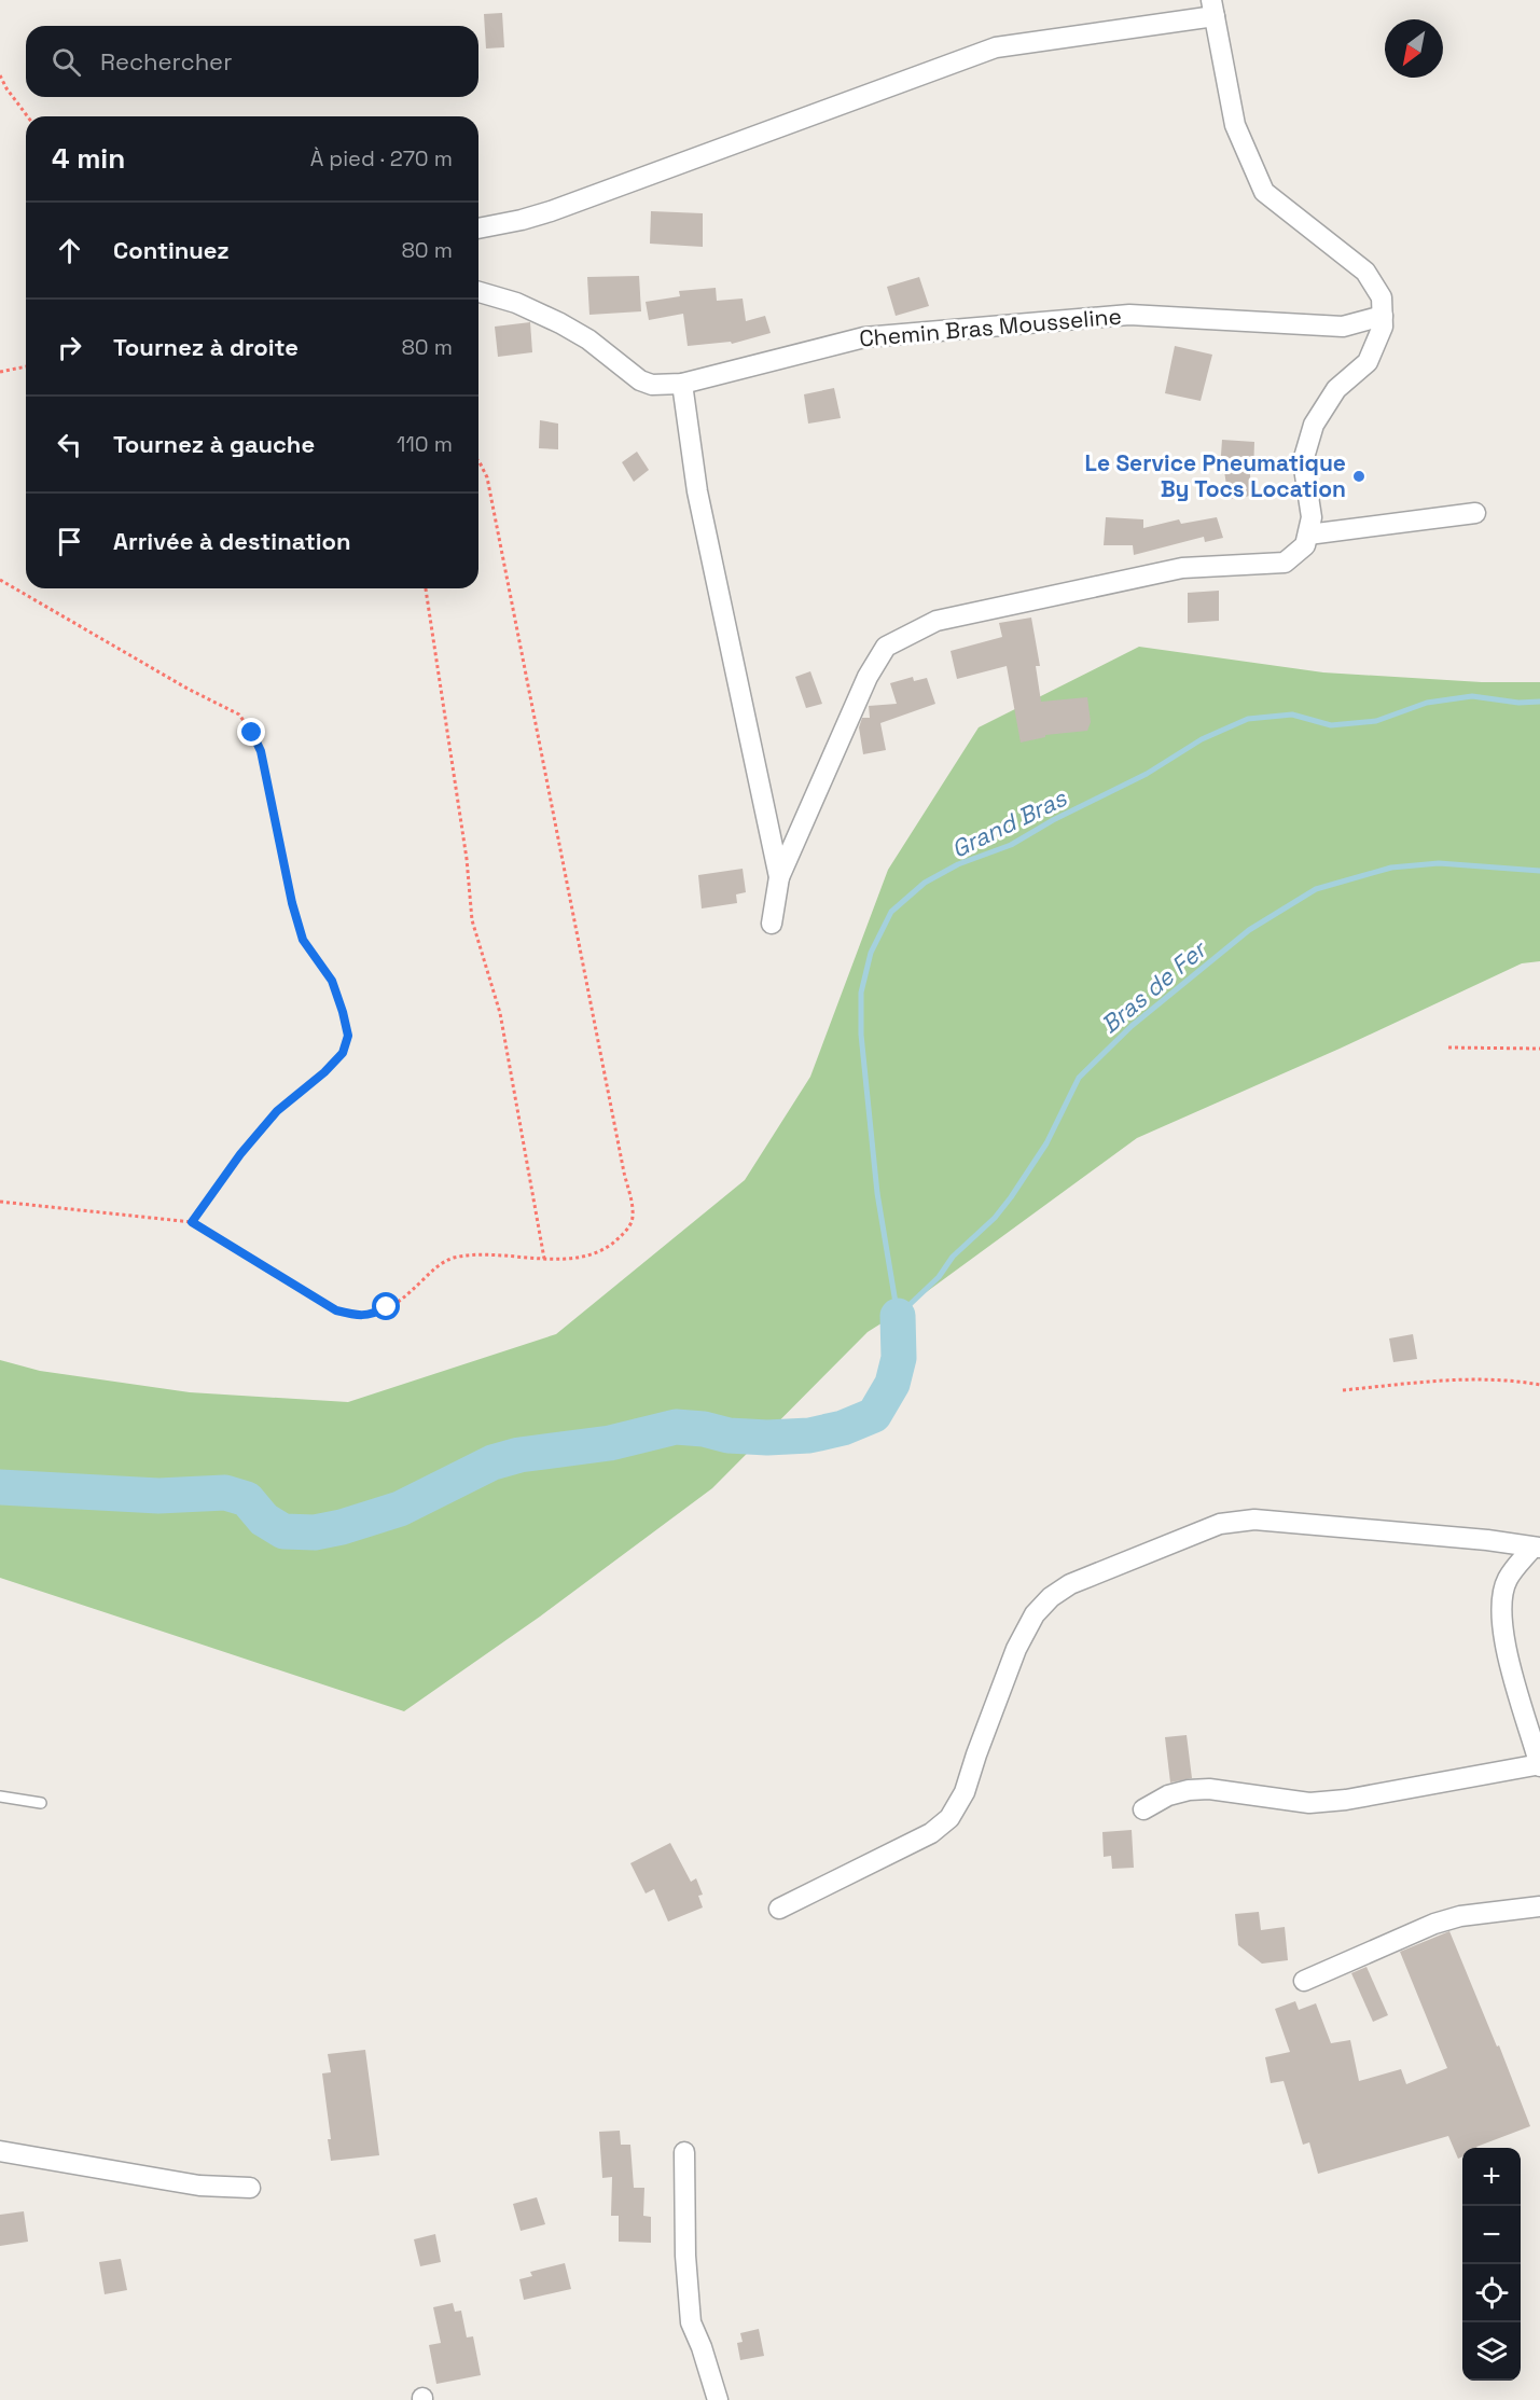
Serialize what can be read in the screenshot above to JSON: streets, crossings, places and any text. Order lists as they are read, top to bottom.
{
  "streets": {
    "street": ["Chemin Bras Mousseline"]
  },
  "water": ["Grand Bras", "Bras de Fer"],
  "places": ["Le Service Pneumatique By Tocs Location"],
  "north": "bottom left",
  "page": {
    "search": "Rechercher",
    "heading": ["4 min", "À pied · 270 m"],
    "list": [
      ["Continuez", "80 m"],
      ["Tournez à droite", "80 m"],
      ["Tournez à gauche", "110 m"],
      "Arrivée à destination"
    ],
    "map_buttons": ["+", "−"]
  }
}
